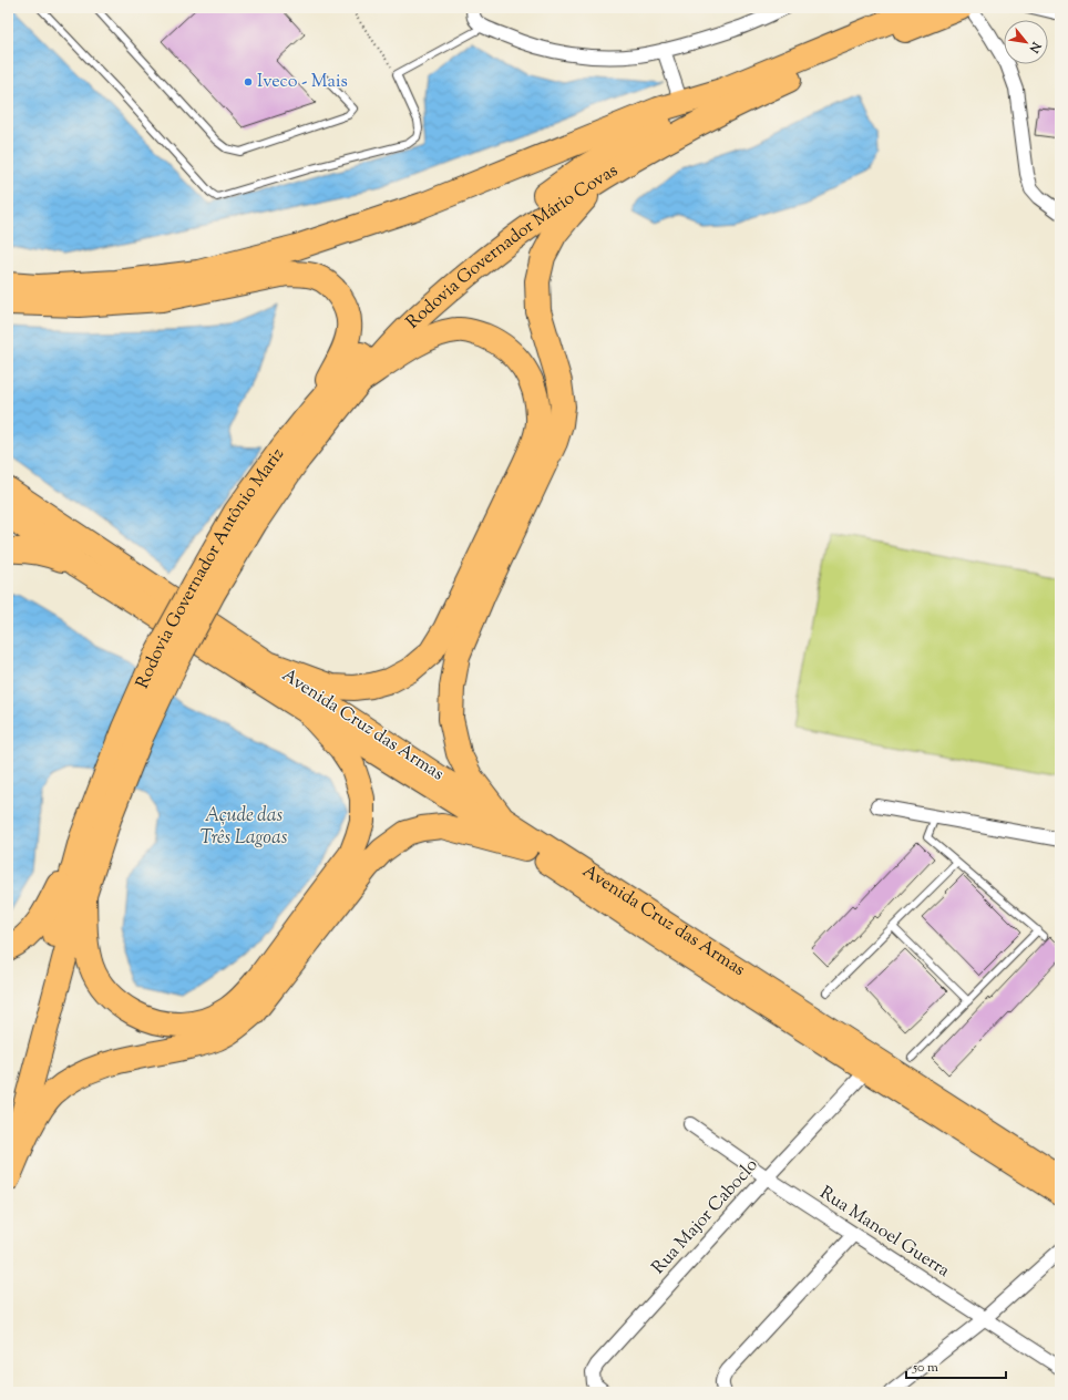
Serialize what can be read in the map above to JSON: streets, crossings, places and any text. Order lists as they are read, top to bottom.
{
  "streets": {
    "highway": ["Rodovia Governador Mário Covas", "Rodovia Governador Antônio Mariz"],
    "main road": ["Avenida Cruz das Armas"],
    "street": ["Rua Major Caboclo", "Rua Manoel Guerra"]
  },
  "crossings": [
    ["Rodovia Governador Mário Covas", "Rodovia Governador Antônio Mariz"],
    ["Avenida Cruz das Armas", "Rua Major Caboclo"],
    ["Rua Major Caboclo", "Rua Manoel Guerra"]
  ],
  "water": ["Açude das Três Lagoas"],
  "places": ["Iveco - Mais"],
  "scale_bar": "50 m",
  "north": "bottom right"
}
